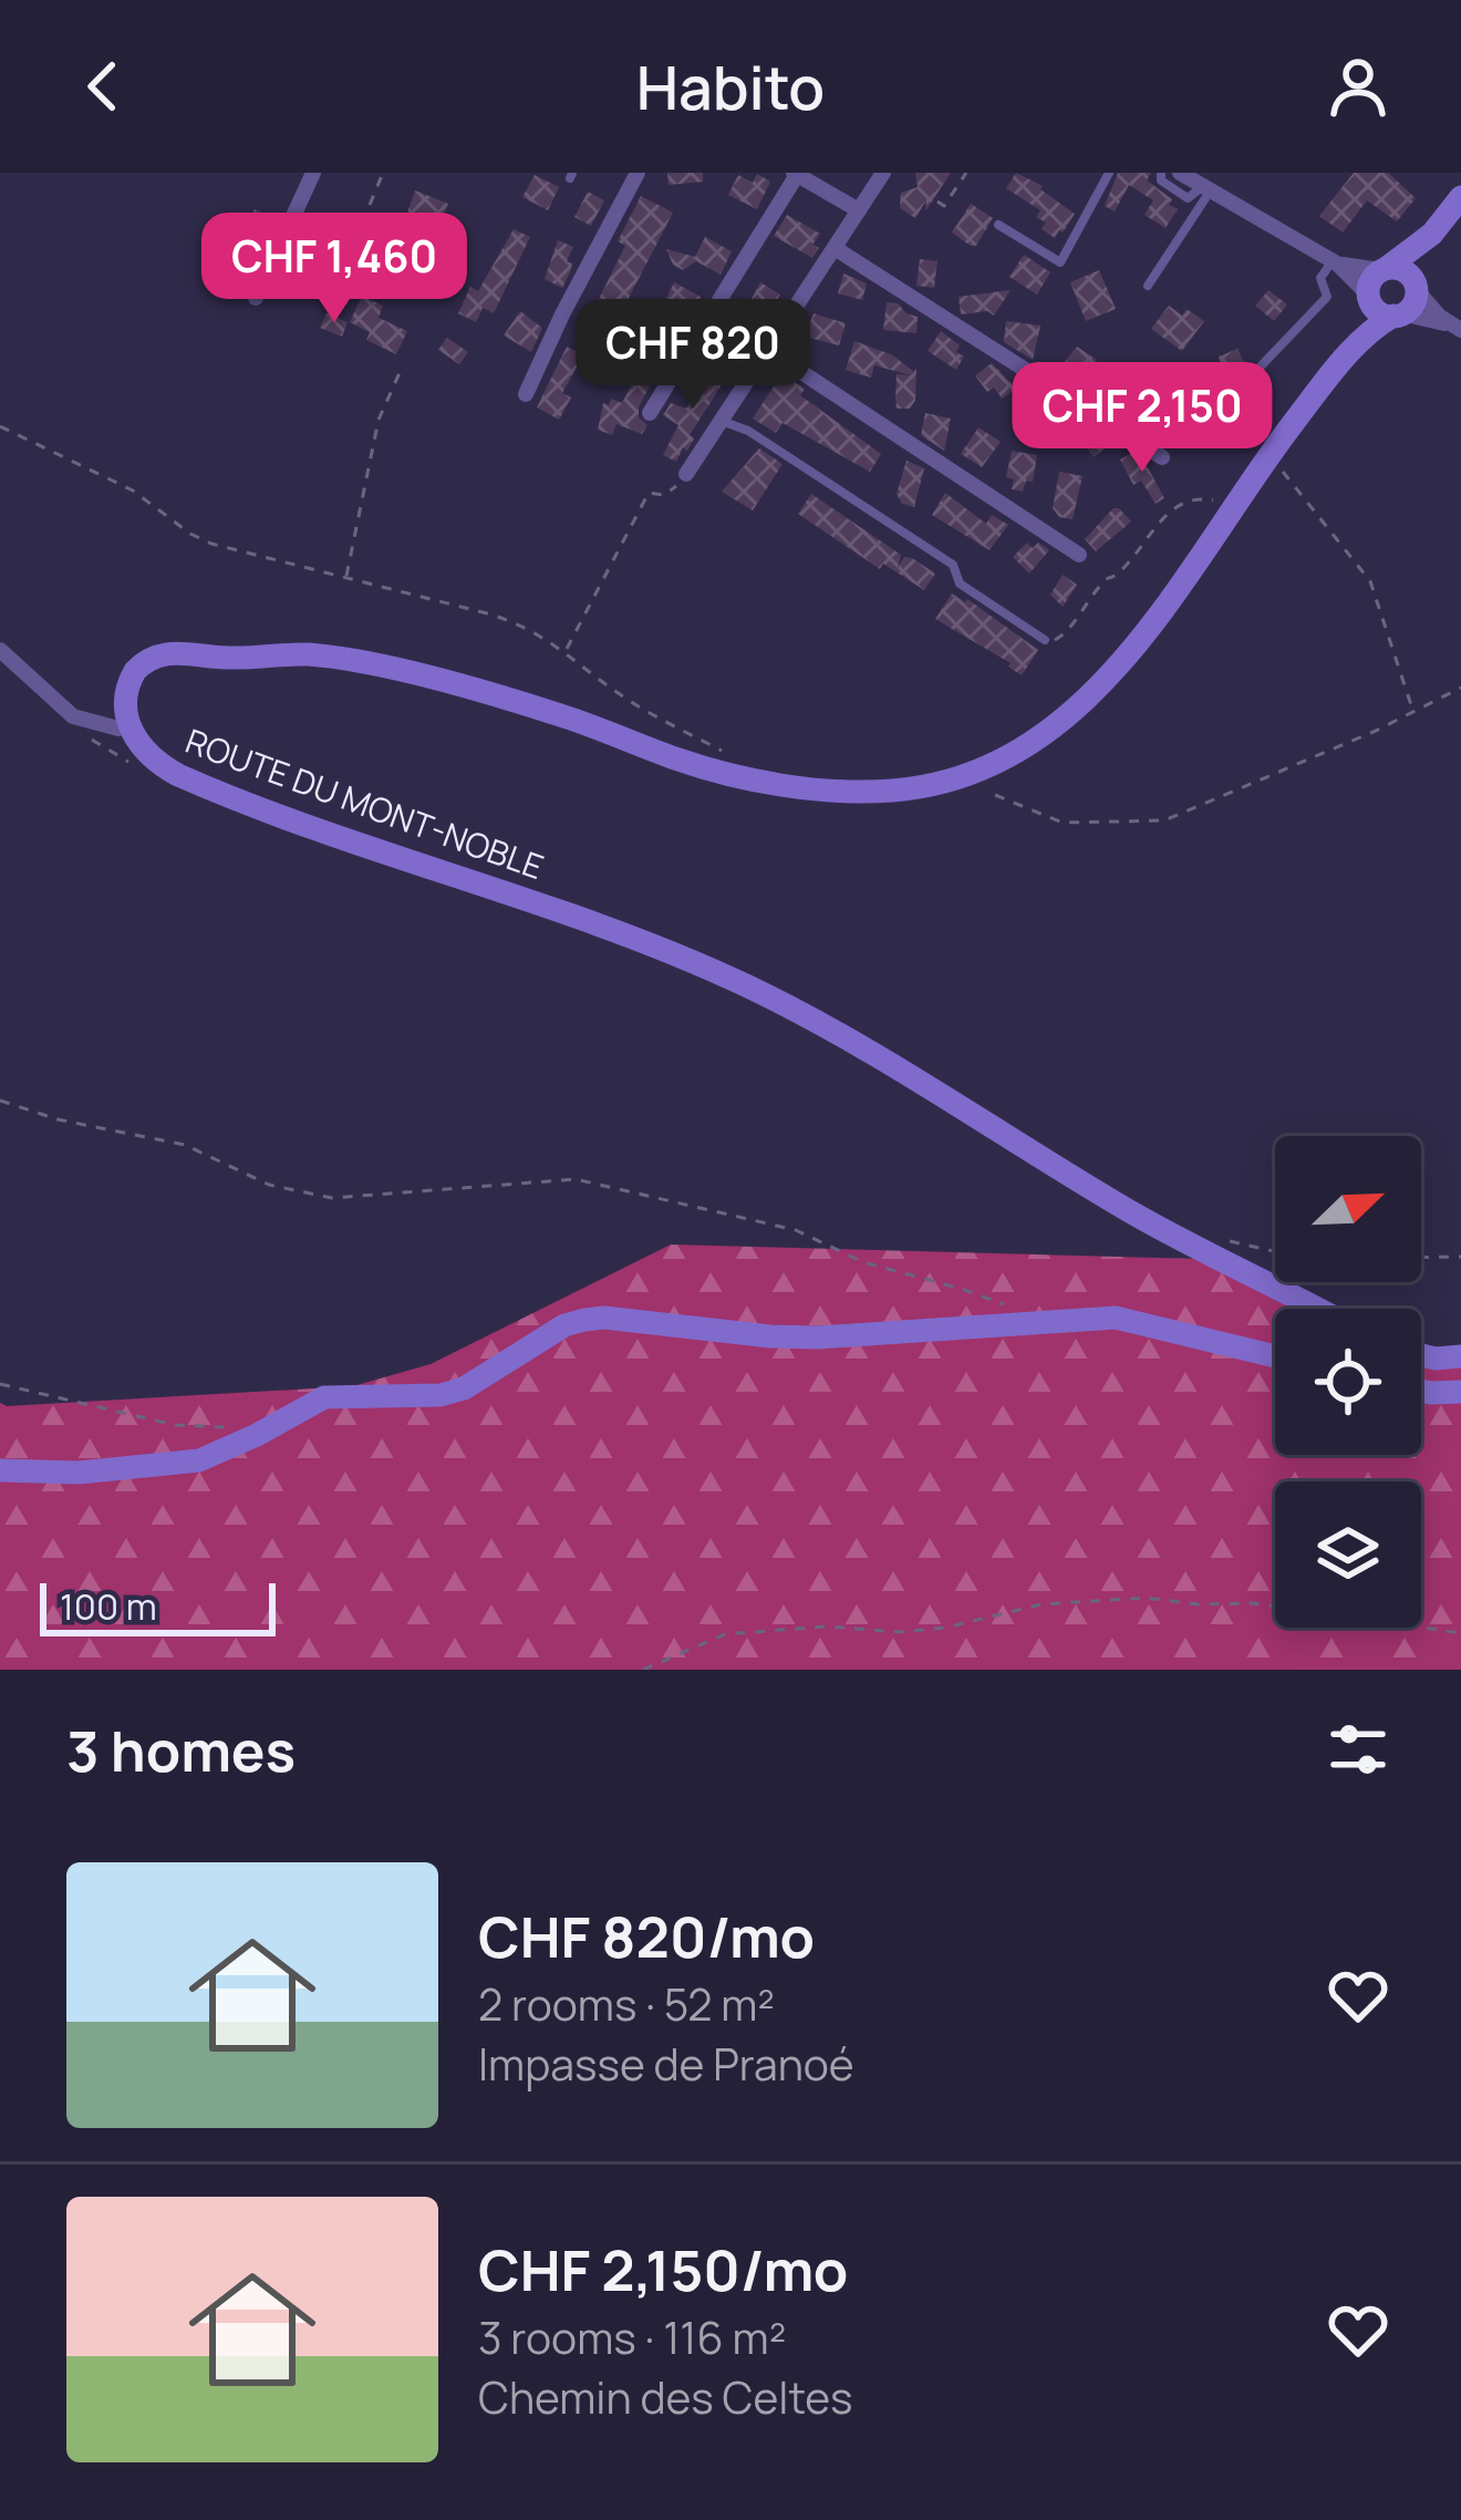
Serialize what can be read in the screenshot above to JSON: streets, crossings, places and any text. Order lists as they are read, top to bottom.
{
  "streets": {
    "street": ["ROUTE DU MONT-NOBLE"]
  },
  "scale_bar": "100 m",
  "north": "top right",
  "page": {
    "header": "Habito",
    "price": ["CHF 1,460", "CHF 820", "CHF 2,150"],
    "scale": "100 m",
    "heading": "3 homes",
    "list": [
      {
        "name": "CHF 820/mo",
        "note": "2 rooms · 52 m² · Impasse de Pranoé"
      },
      {
        "name": "CHF 2,150/mo",
        "note": "3 rooms · 116 m² · Chemin des Celtes"
      }
    ]
  }
}
